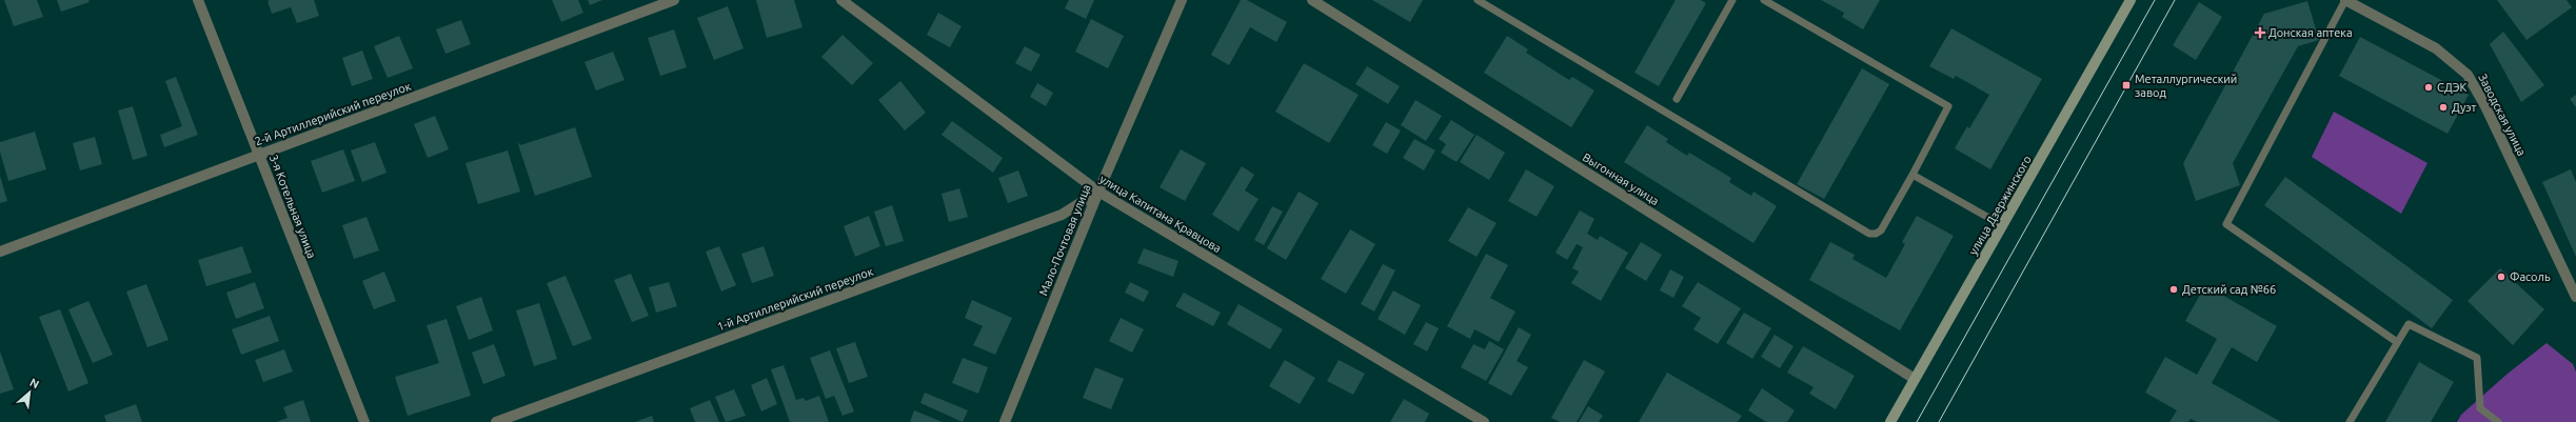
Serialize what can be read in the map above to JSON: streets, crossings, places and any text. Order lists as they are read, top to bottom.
{
  "streets": {
    "main road": ["улица Дзержинского"],
    "street": [
      "2-й Артиллерийский переулок",
      "Заводская улица",
      "Выгонная улица",
      "3-я Котельная улица",
      "улица Капитана Кравцова",
      "Мало-Почтовая улица",
      "1-й Артиллерийский переулок"
    ]
  },
  "crossings": [
    ["2-й Артиллерийский переулок", "3-я Котельная улица"],
    ["Выгонная улица", "улица Дзержинского"],
    ["улица Капитана Кравцова", "Мало-Почтовая улица"],
    ["улица Капитана Кравцова", "1-й Артиллерийский переулок"],
    ["Мало-Почтовая улица", "1-й Артиллерийский переулок"]
  ],
  "places": {
    "health": ["Донская аптека"],
    "transit": ["Металлургический завод"],
    "other": [
      "СДЭК",
      "Дуэт",
      "Фасоль",
      "Детский сад №66"
    ]
  },
  "north": "top right"
}
